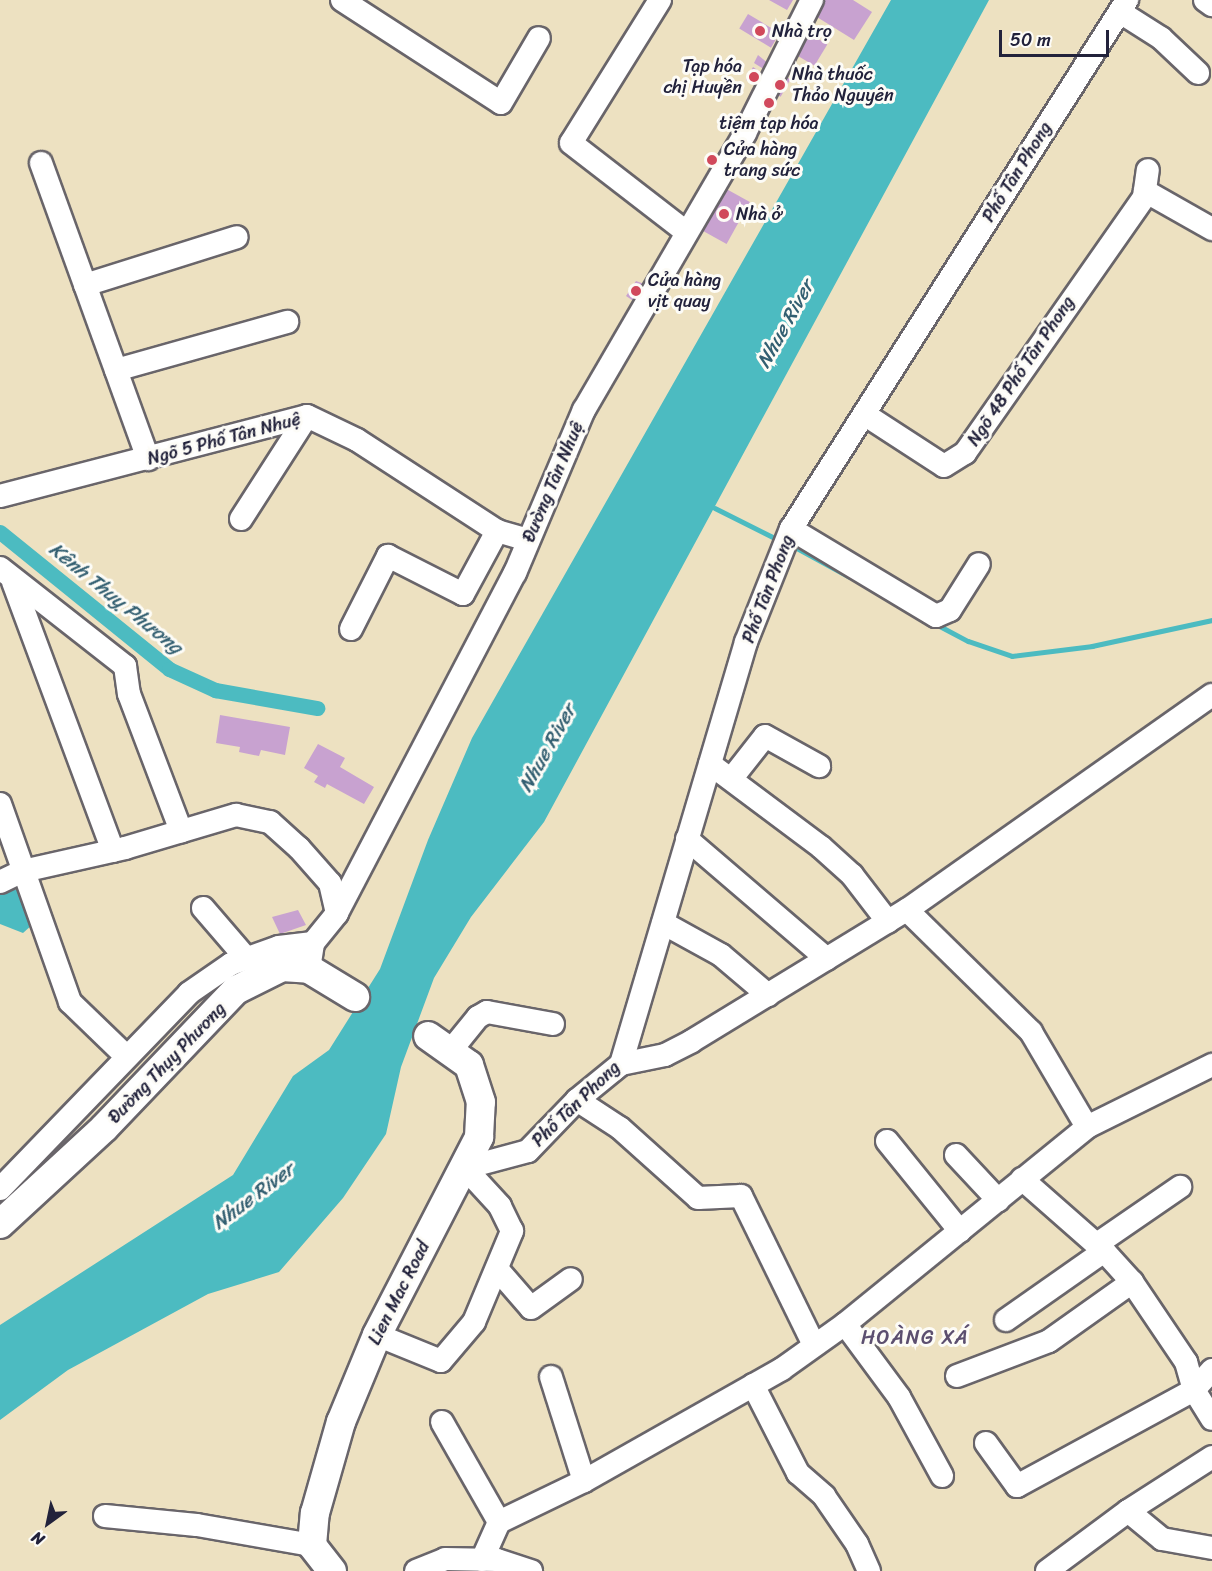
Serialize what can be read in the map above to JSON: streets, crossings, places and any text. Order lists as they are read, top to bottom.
{
  "streets": {
    "main road": ["Đường Thụy Phương", "Lien Mac Road"],
    "street": [
      "Phố Tân Phong",
      "Ngõ 48 Phố Tân Phong",
      "Ngõ 5 Phố Tân Nhuệ",
      "Đường Tân Nhuệ"
    ]
  },
  "crossings": [
    ["Phố Tân Phong", "Ngõ 48 Phố Tân Phong"],
    ["Phố Tân Phong", "Lien Mac Road"],
    ["Ngõ 5 Phố Tân Nhuệ", "Đường Tân Nhuệ"],
    ["Đường Tân Nhuệ", "Đường Thụy Phương"]
  ],
  "districts": ["HOÀNG XÁ"],
  "water": ["Nhue River", "Kênh Thuỵ Phương"],
  "places": [
    "Nhà trọ",
    "Tạp hóa chị Huyền",
    "Nhà thuốc Thảo Nguyên",
    "tiệm tạp hóa",
    "Cửa hàng trang sức",
    "Nhà ở",
    "Cửa hàng vịt quay"
  ],
  "scale_bar": "50 m",
  "north": "bottom left"
}
